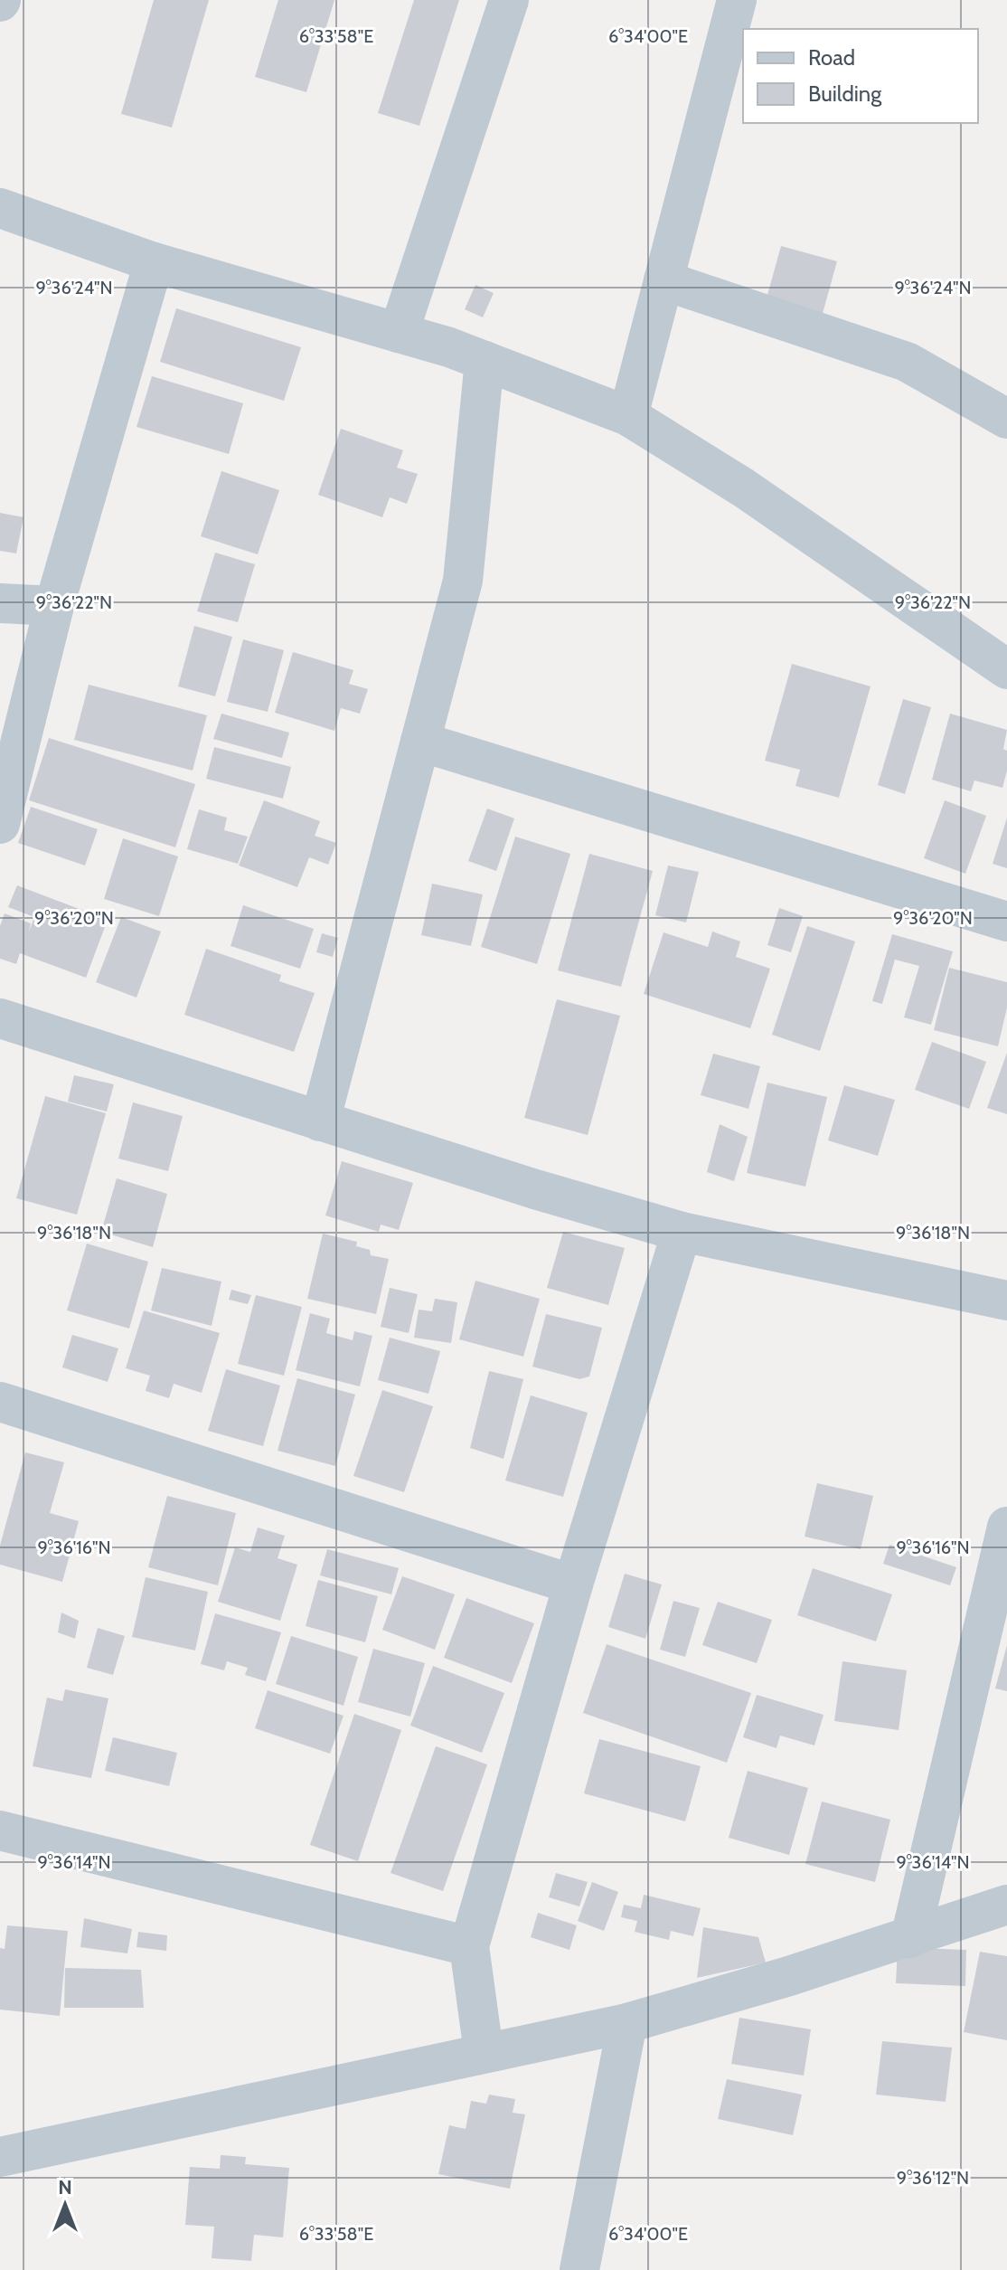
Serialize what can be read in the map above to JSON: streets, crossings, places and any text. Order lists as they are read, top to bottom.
{
  "legend": ["Road", "Building"],
  "north": "top",
  "coordinates": [
    "6°33'58\"E",
    "6°34'00\"E",
    "9°36'24\"N",
    "9°36'22\"N",
    "9°36'20\"N",
    "9°36'18\"N",
    "9°36'16\"N",
    "9°36'14\"N",
    "9°36'12\"N"
  ]
}
